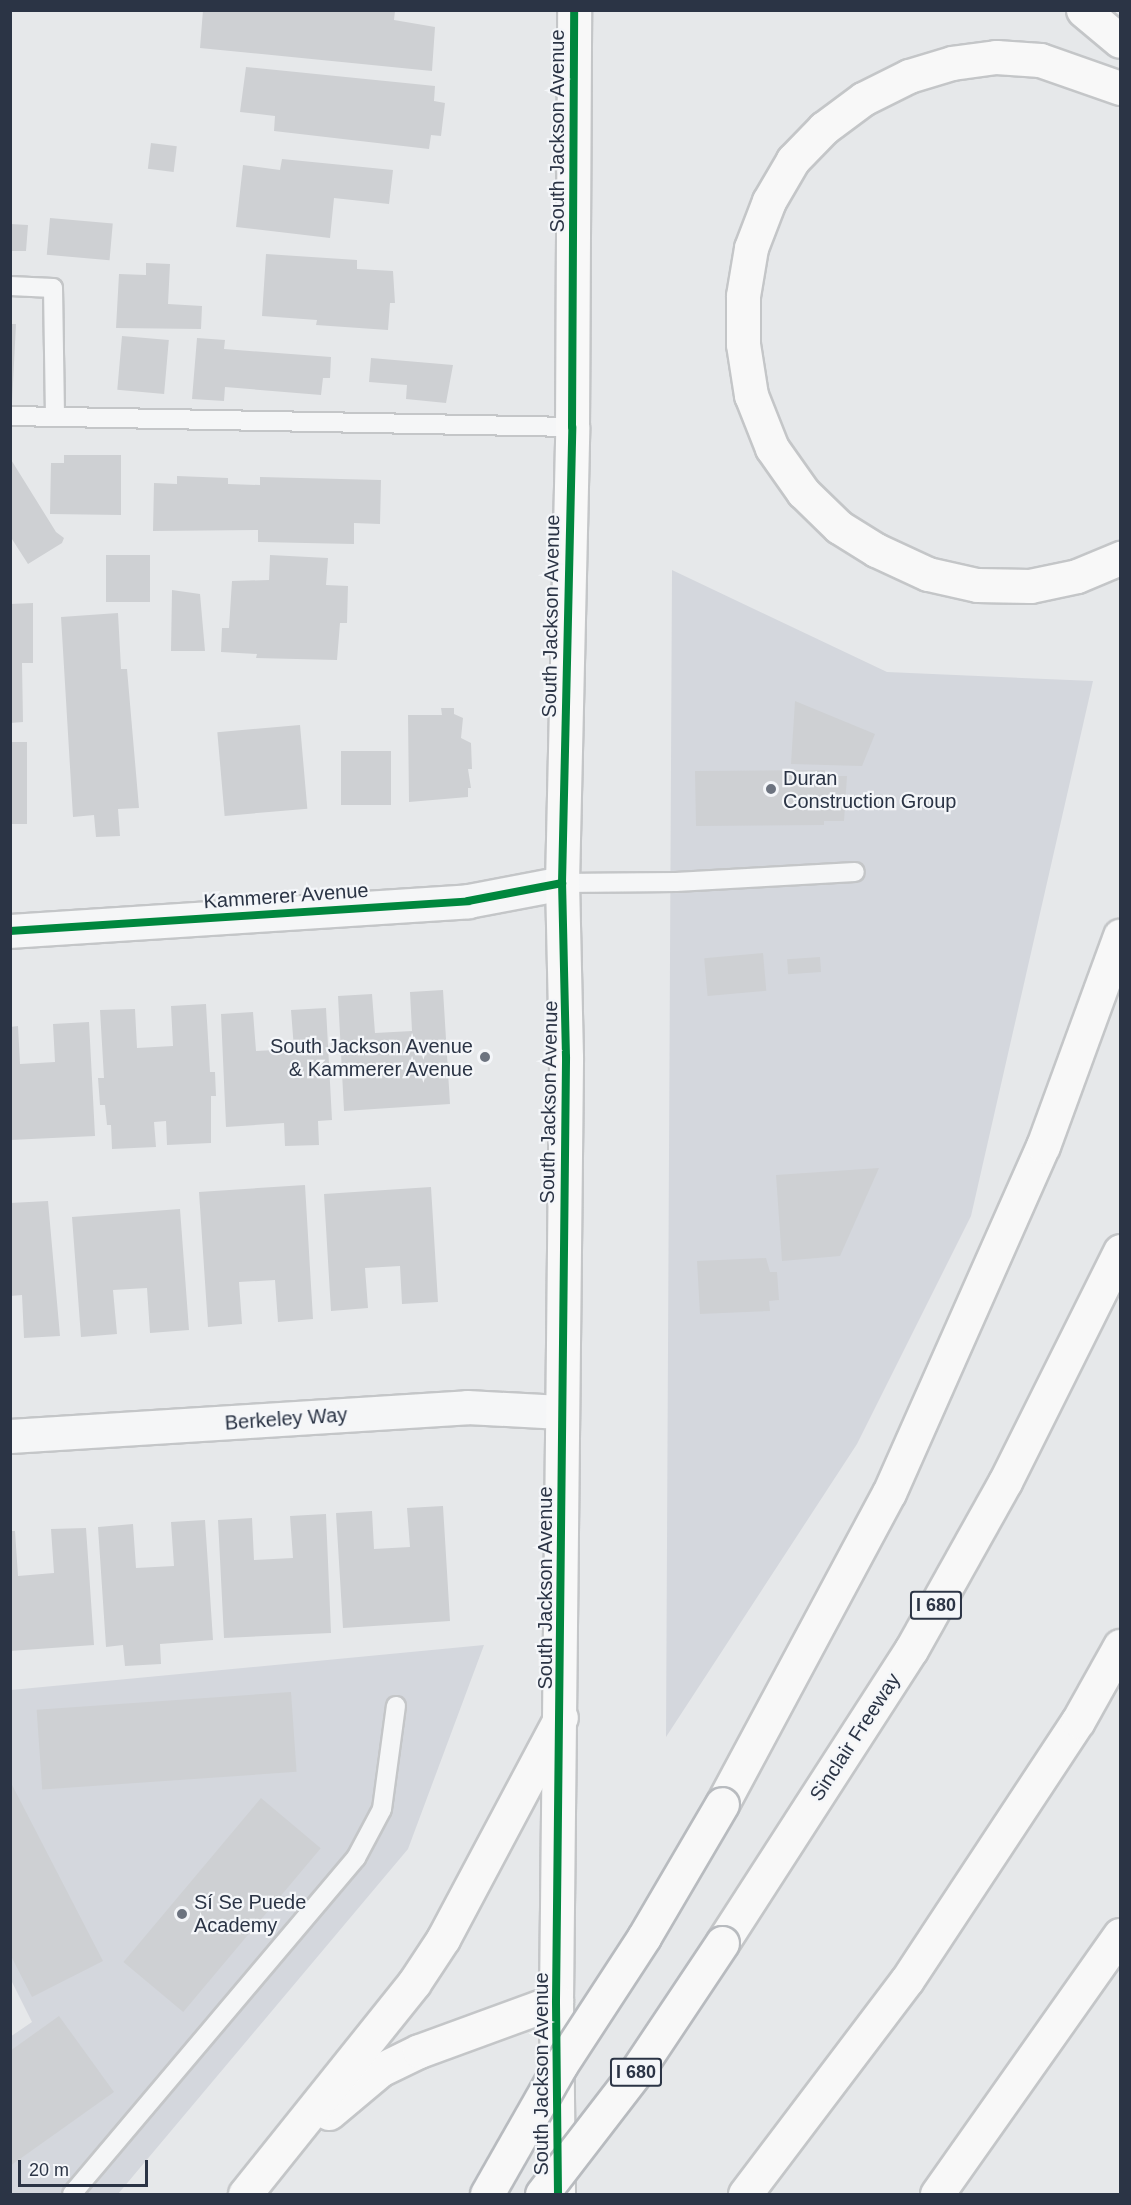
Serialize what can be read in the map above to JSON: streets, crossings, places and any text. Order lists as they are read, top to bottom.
{
  "streets": {
    "main road": ["South Jackson Avenue", "I 680", "Sinclair Freeway"],
    "street": ["Kammerer Avenue", "Berkeley Way"]
  },
  "crossings": [
    ["South Jackson Avenue", "Kammerer Avenue"],
    ["South Jackson Avenue", "Berkeley Way"]
  ],
  "places": ["Duran Construction Group", "South Jackson Avenue & Kammerer Avenue", "Sí Se Puede Academy"],
  "scale_bar": "20 m"
}
